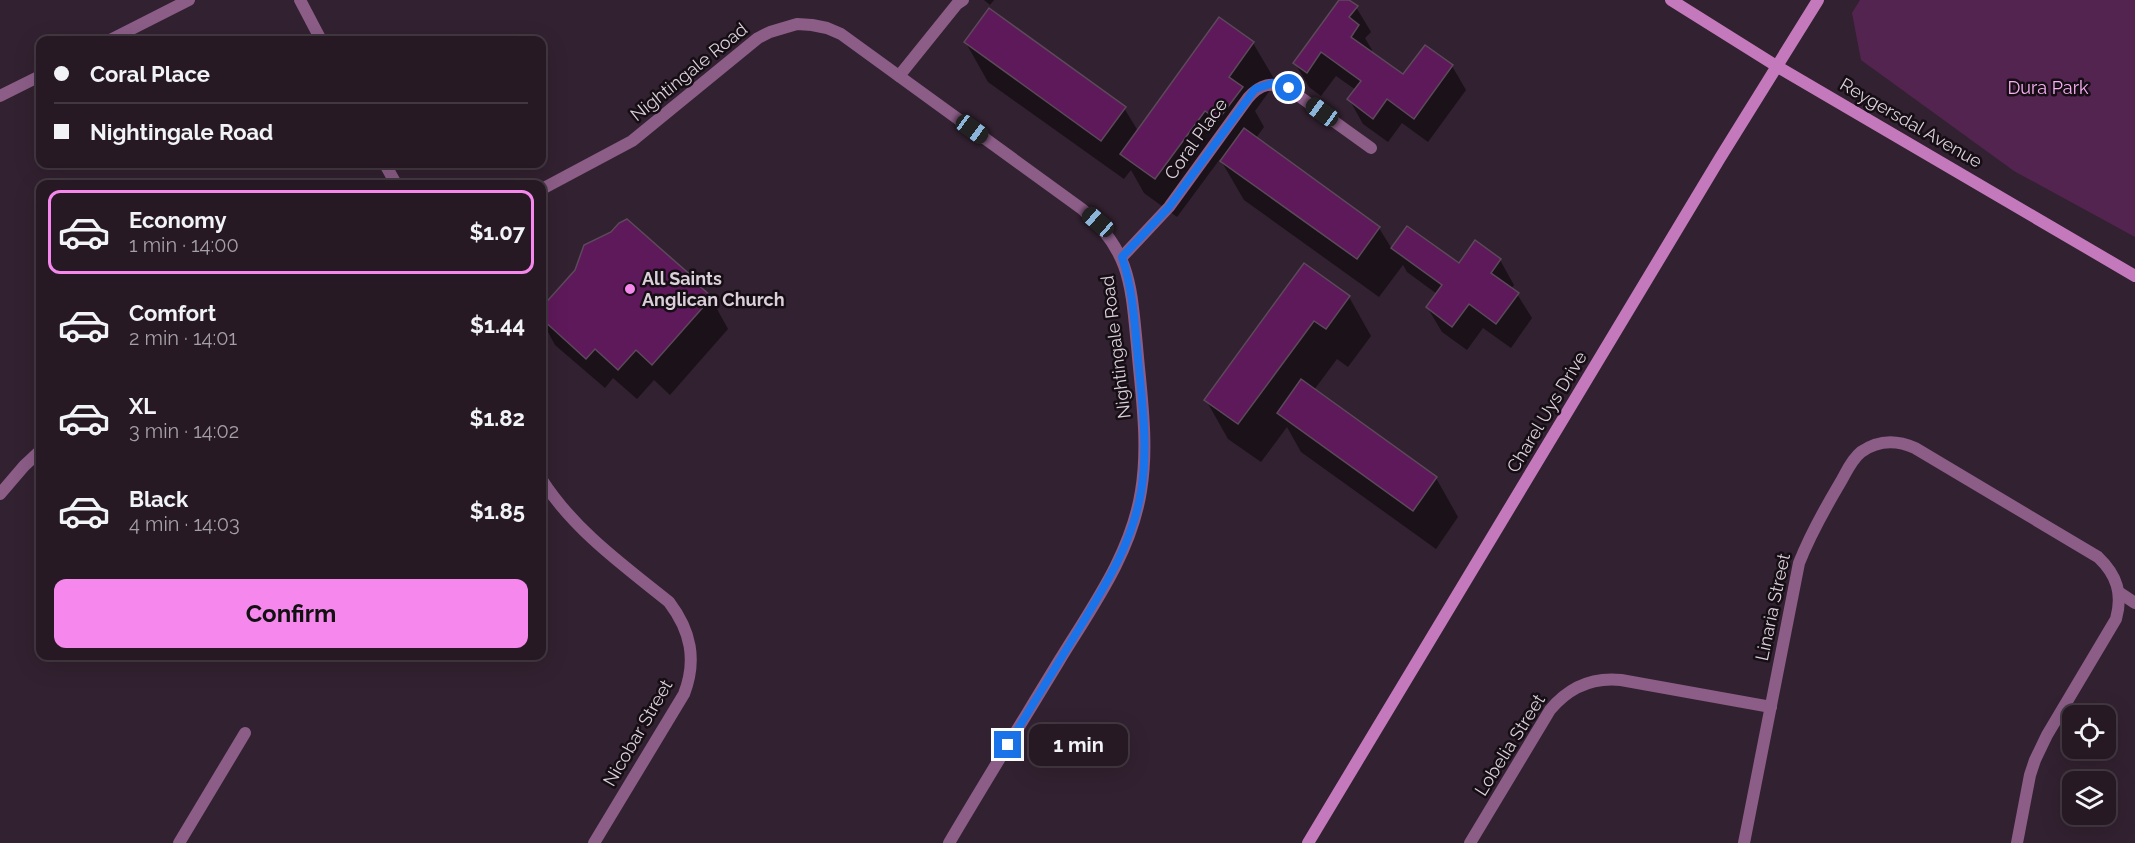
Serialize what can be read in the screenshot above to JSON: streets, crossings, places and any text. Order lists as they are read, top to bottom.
{
  "streets": {
    "main road": ["Reygersdal Avenue", "Charel Uys Drive"],
    "street": [
      "Nightingale Road",
      "Coral Place",
      "Linaria Street",
      "Nicobar Street",
      "Lobelia Street"
    ]
  },
  "crossings": [
    ["Nightingale Road", "Coral Place"],
    ["Reygersdal Avenue", "Charel Uys Drive"],
    ["Linaria Street", "Lobelia Street"]
  ],
  "parks": ["Dura Park"],
  "places": ["All Saints Anglican Church"],
  "page": {
    "banner": ["Coral Place", "Nightingale Road"],
    "list": [
      {
        "name": "Economy",
        "note": "1 min · 14:00",
        "value": "$1.07"
      },
      {
        "name": "Comfort",
        "note": "2 min · 14:01",
        "value": "$1.44"
      },
      {
        "name": "XL",
        "note": "3 min · 14:02",
        "value": "$1.82"
      },
      {
        "name": "Black",
        "note": "4 min · 14:03",
        "value": "$1.85"
      }
    ],
    "buttons": "Confirm",
    "bubble": "1 min"
  }
}
